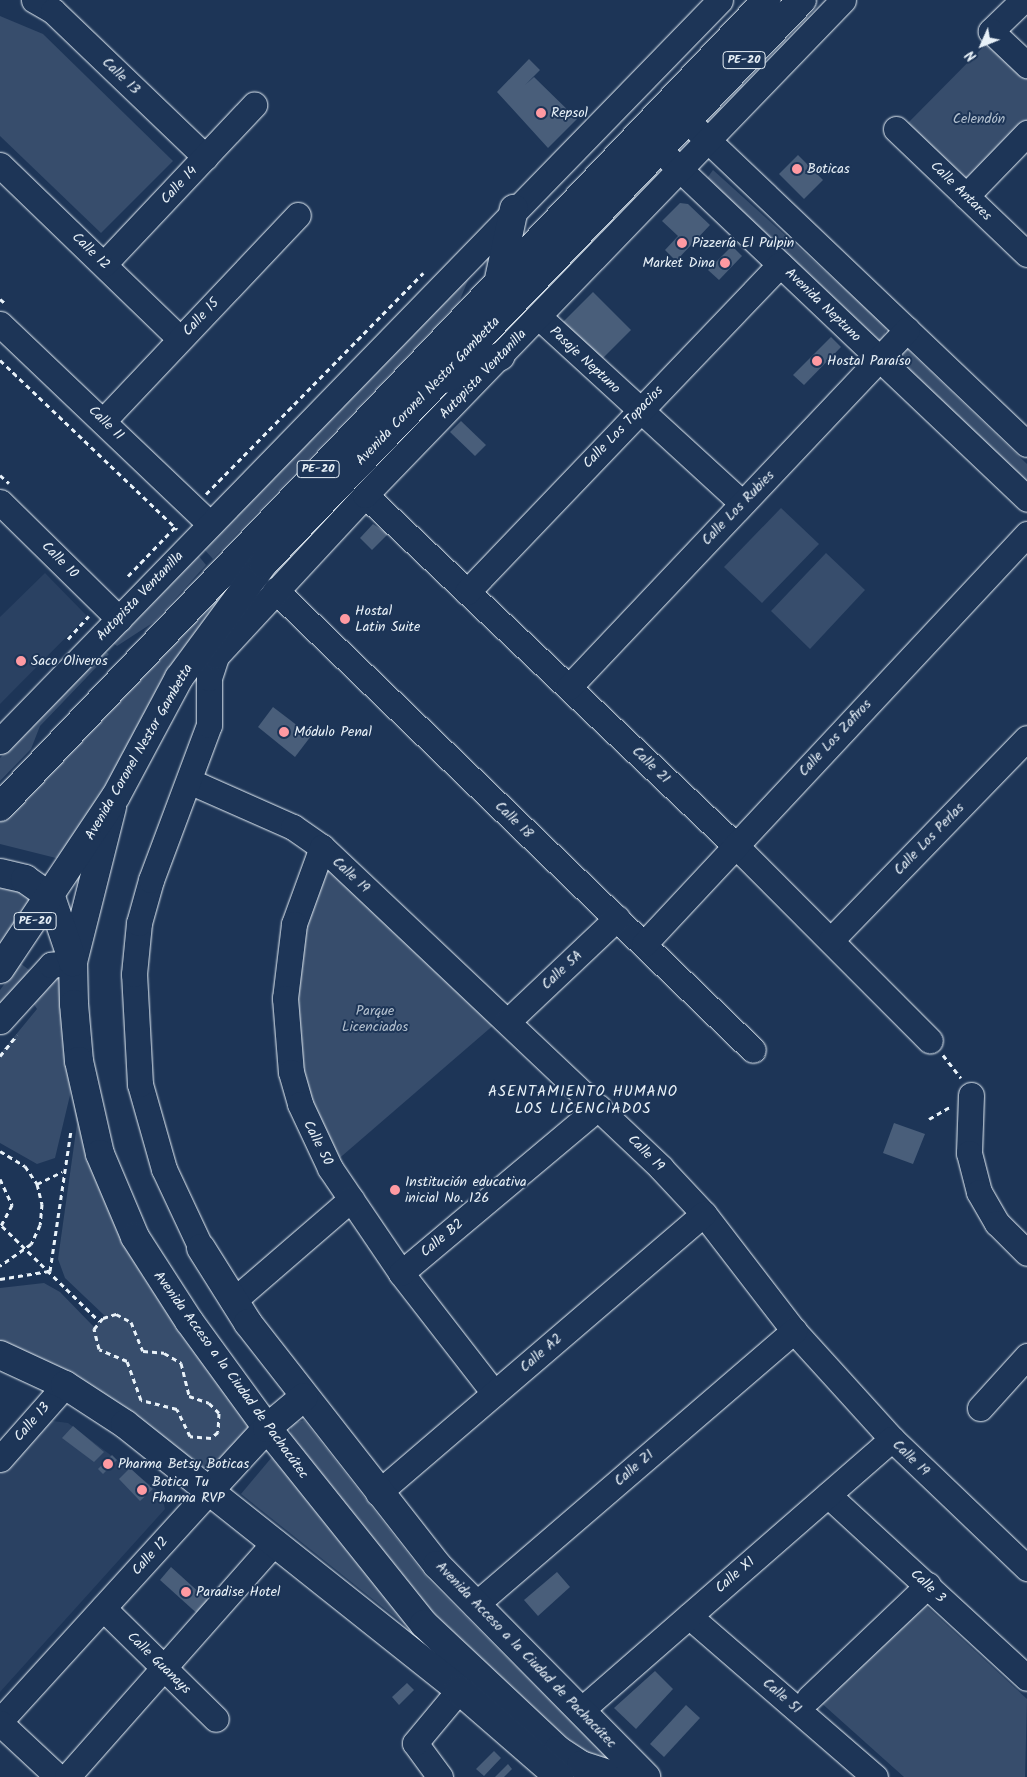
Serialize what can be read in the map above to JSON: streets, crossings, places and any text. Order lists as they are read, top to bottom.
{
  "streets": {
    "main road": [
      "PE-20",
      "Calle 12",
      "Avenida Coronel Nestor Gambetta",
      "Avenida Acceso a la Ciudad de Pachacútec"
    ],
    "street": [
      "Calle 13",
      "Calle 14",
      "Calle Antares",
      "Avenida Neptuno",
      "Calle 15",
      "Pasaje Neptuno",
      "Autopista Ventanilla",
      "Calle 11",
      "Calle Los Topacios",
      "Calle Los Rubies",
      "Calle 10",
      "Calle Los Zafiros",
      "Calle 21",
      "Calle 18",
      "Calle Los Perlas",
      "Calle 19",
      "Calle 5A",
      "Calle 50",
      "Calle B2",
      "Calle A2",
      "Calle Z1",
      "Calle X1",
      "Calle 3",
      "Calle Guanays",
      "Calle 51"
    ]
  },
  "crossings": [
    ["PE-20", "Avenida Neptuno"],
    ["PE-20", "Avenida Coronel Nestor Gambetta"],
    ["Calle 13", "Calle 14"],
    ["Calle 14", "Calle 12"],
    ["Calle 12", "Calle 15"],
    ["Calle 12", "Avenida Acceso a la Ciudad de Pachacútec"],
    ["Calle 12", "Calle Guanays"],
    ["Avenida Neptuno", "Autopista Ventanilla"],
    ["Avenida Neptuno", "Avenida Coronel Nestor Gambetta"],
    ["Avenida Neptuno", "Calle Los Topacios"],
    ["Avenida Neptuno", "Calle Los Rubies"],
    ["Calle 15", "Calle 11"],
    ["Pasaje Neptuno", "Autopista Ventanilla"],
    ["Pasaje Neptuno", "Calle Los Topacios"],
    ["Pasaje Neptuno", "Calle Los Rubies"],
    ["Autopista Ventanilla", "Calle 11"],
    ["Autopista Ventanilla", "Calle 10"],
    ["Autopista Ventanilla", "Calle 21"],
    ["Autopista Ventanilla", "Calle 18"],
    ["Autopista Ventanilla", "Calle 19"],
    ["Autopista Ventanilla", "Avenida Acceso a la Ciudad de Pachacútec"],
    ["Avenida Coronel Nestor Gambetta", "Avenida Acceso a la Ciudad de Pachacútec"],
    ["Calle Los Topacios", "Calle 21"],
    ["Calle Los Rubies", "Calle 21"],
    ["Calle Los Zafiros", "Calle 21"],
    ["Calle Los Zafiros", "Calle 18"],
    ["Calle 21", "Calle Los Perlas"],
    ["Calle 18", "Calle 5A"],
    ["Calle 19", "Calle 5A"],
    ["Calle 19", "Calle 50"],
    ["Calle 19", "Calle B2"],
    ["Calle 19", "Calle A2"],
    ["Calle 19", "Avenida Acceso a la Ciudad de Pachacútec"],
    ["Calle 19", "Calle Z1"],
    ["Calle 19", "Calle X1"],
    ["Calle 50", "Calle B2"],
    ["Calle 50", "Calle A2"],
    ["Calle A2", "Avenida Acceso a la Ciudad de Pachacútec"],
    ["Avenida Acceso a la Ciudad de Pachacútec", "Calle Z1"],
    ["Avenida Acceso a la Ciudad de Pachacútec", "Calle X1"],
    ["Calle X1", "Calle 3"],
    ["Calle X1", "Calle 51"]
  ],
  "districts": ["ASENTAMIENTO HUMANO LOS LICENCIADOS"],
  "parks": ["Celendón", "Parque Licenciados"],
  "places": [
    "Repsol",
    "Boticas",
    "Pizzería El Pulpin",
    "Market Dina",
    "Hostal Paraíso",
    "Hostal Latin Suite",
    "Saco Oliveros",
    "Módulo Penal",
    "Institución educativa inicial No. 126",
    "Pharma Betsy Boticas",
    "Botica Tu Fharma RVP",
    "Paradise Hotel"
  ],
  "north": "bottom left"
}
